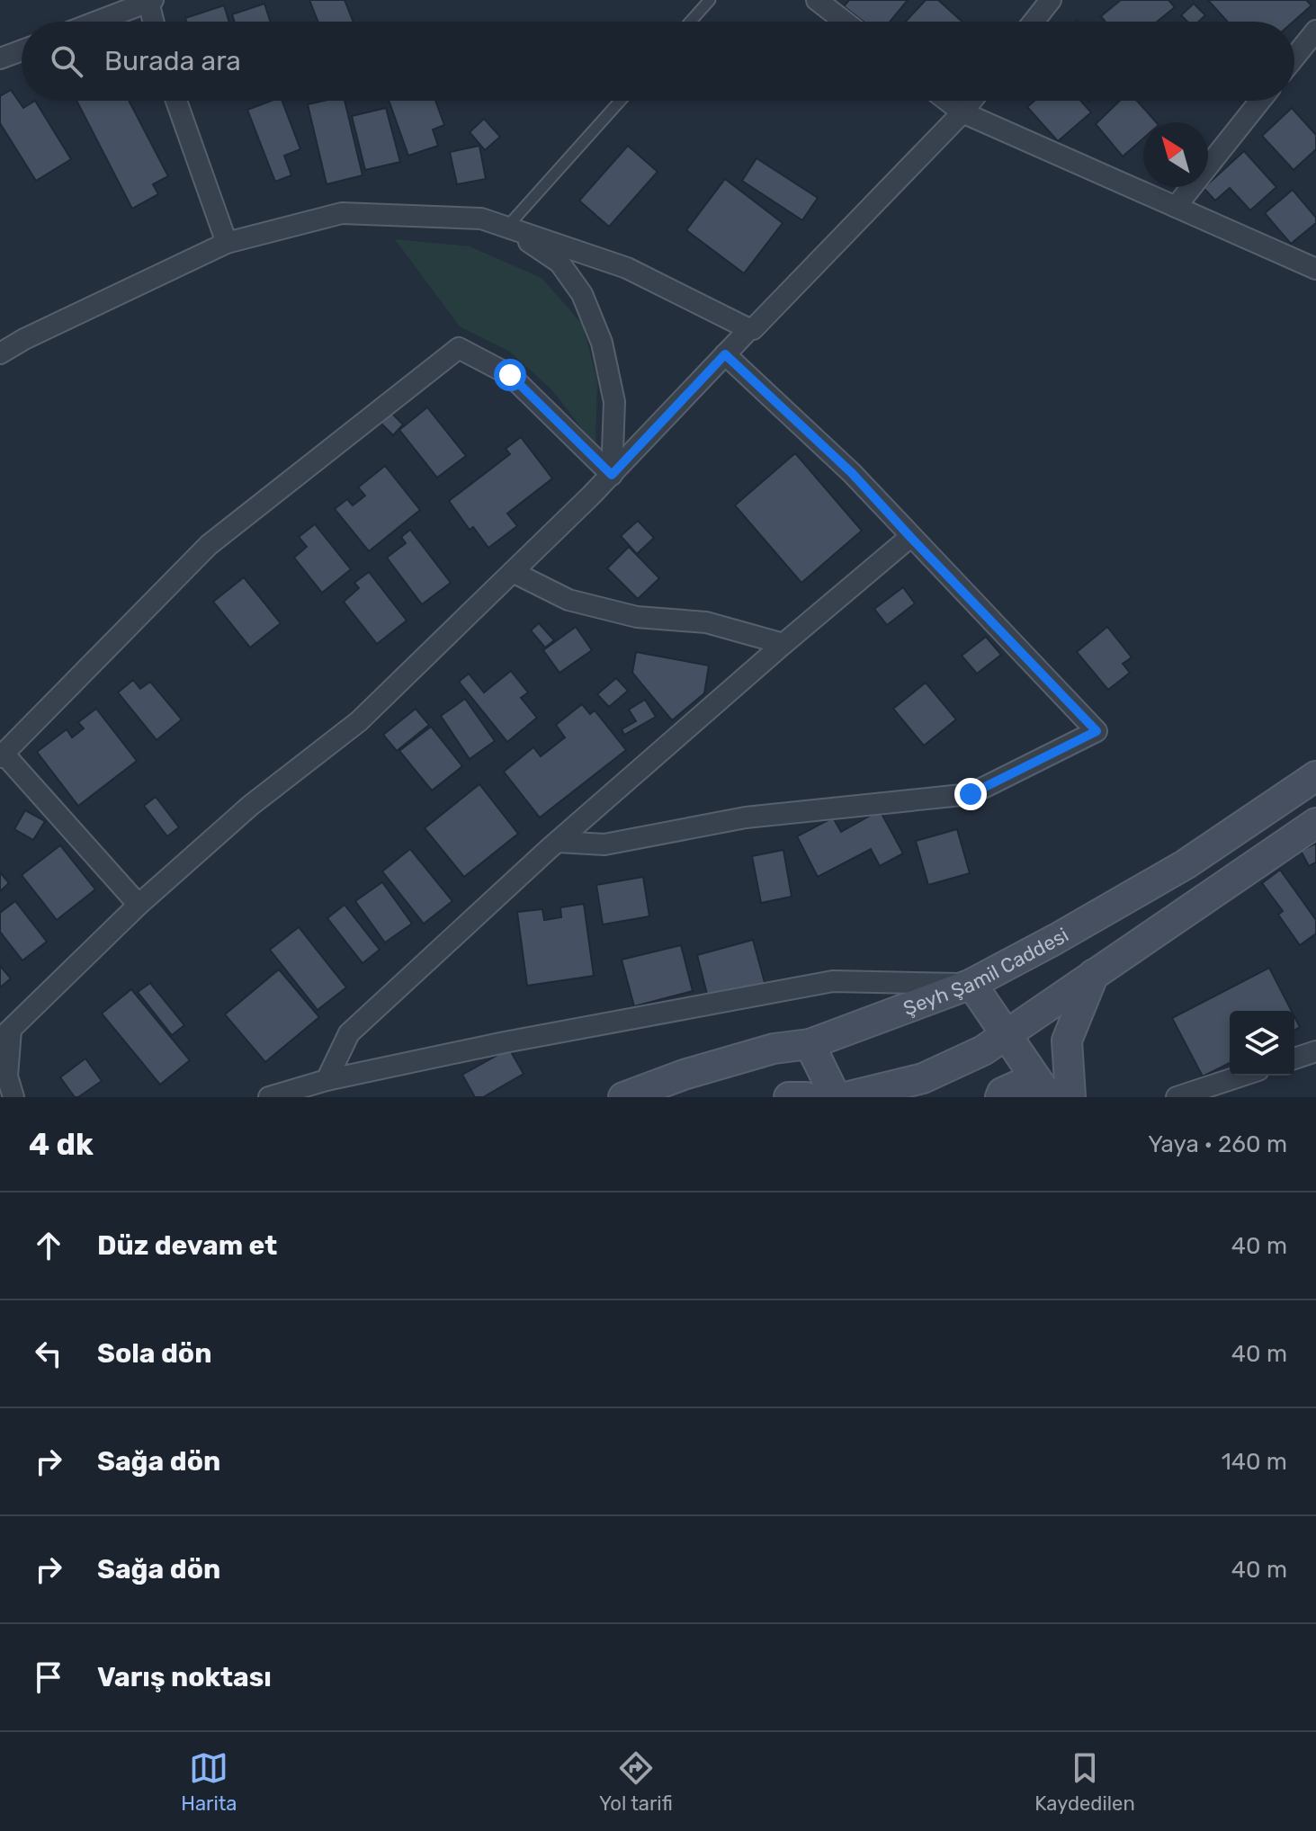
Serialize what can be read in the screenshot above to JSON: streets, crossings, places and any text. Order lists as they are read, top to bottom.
{
  "streets": {
    "main road": ["Şeyh Şamil Caddesi"]
  },
  "north": "top left",
  "page": {
    "search": "Burada ara",
    "heading": ["4 dk", "Yaya · 260 m"],
    "list": [
      ["Düz devam et", "40 m"],
      ["Sola dön", "40 m"],
      ["Sağa dön", "140 m"],
      ["Sağa dön", "40 m"],
      "Varış noktası"
    ],
    "nav": ["Harita", "Yol tarifi", "Kaydedilen"]
  }
}
